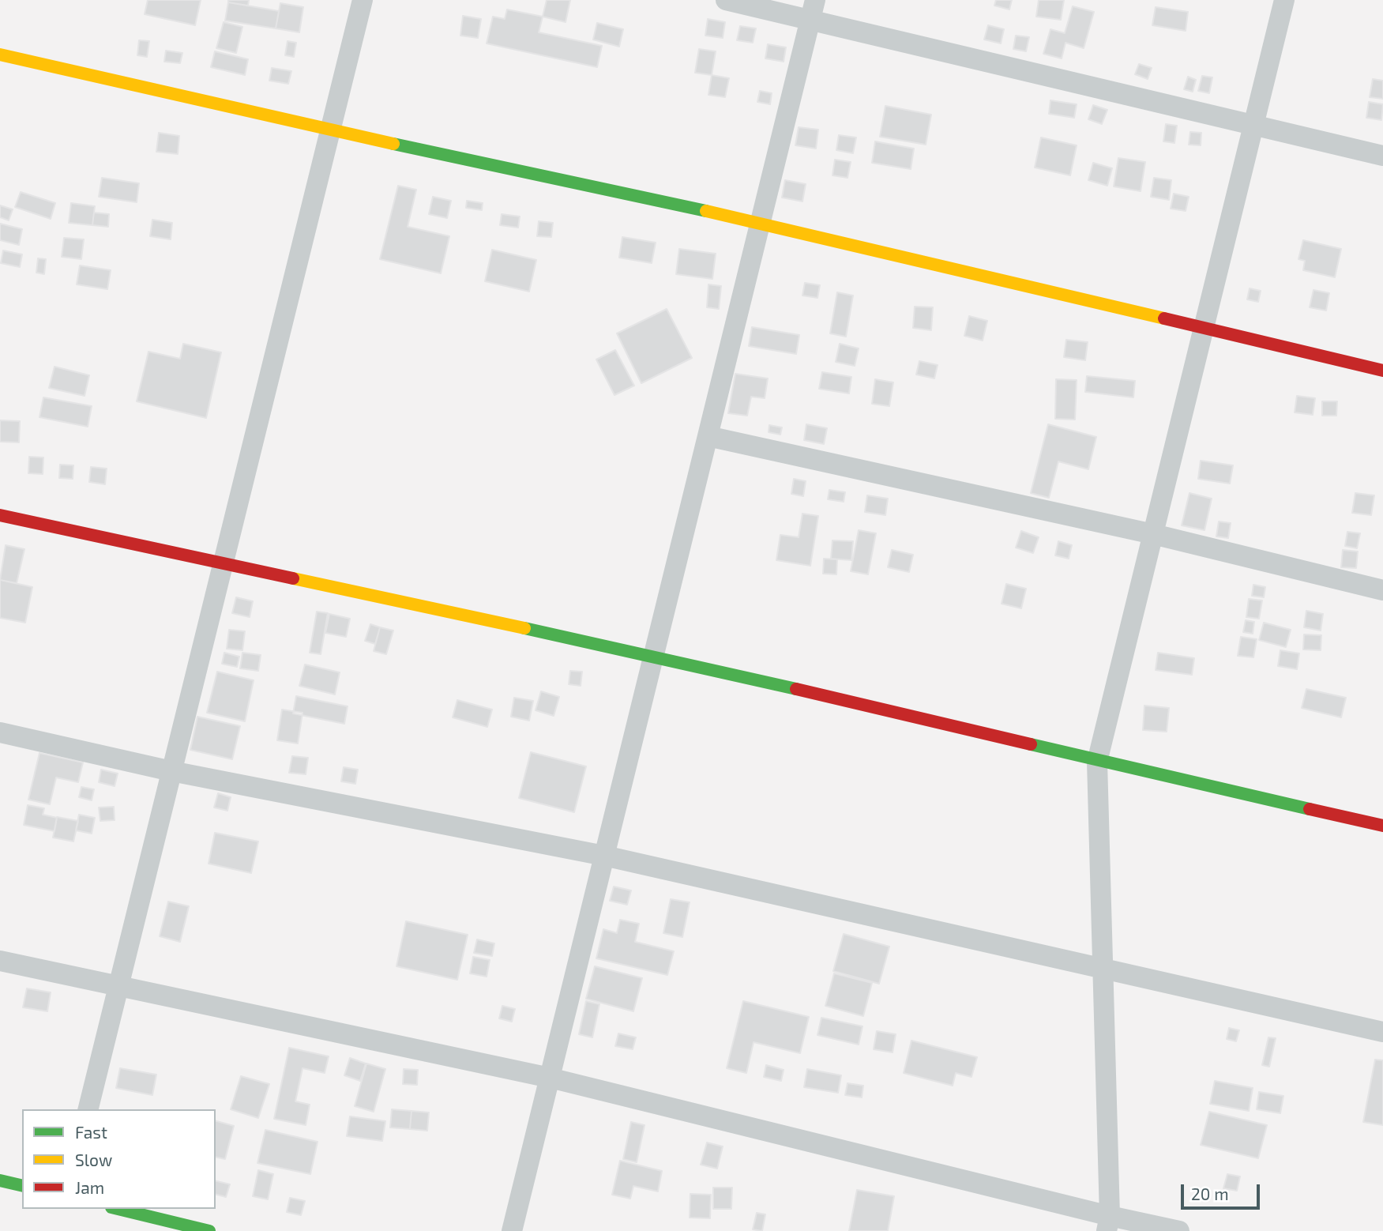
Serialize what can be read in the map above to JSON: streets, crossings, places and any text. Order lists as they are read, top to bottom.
{
  "legend": ["Fast", "Slow", "Jam"],
  "scale_bar": "20 m"
}
